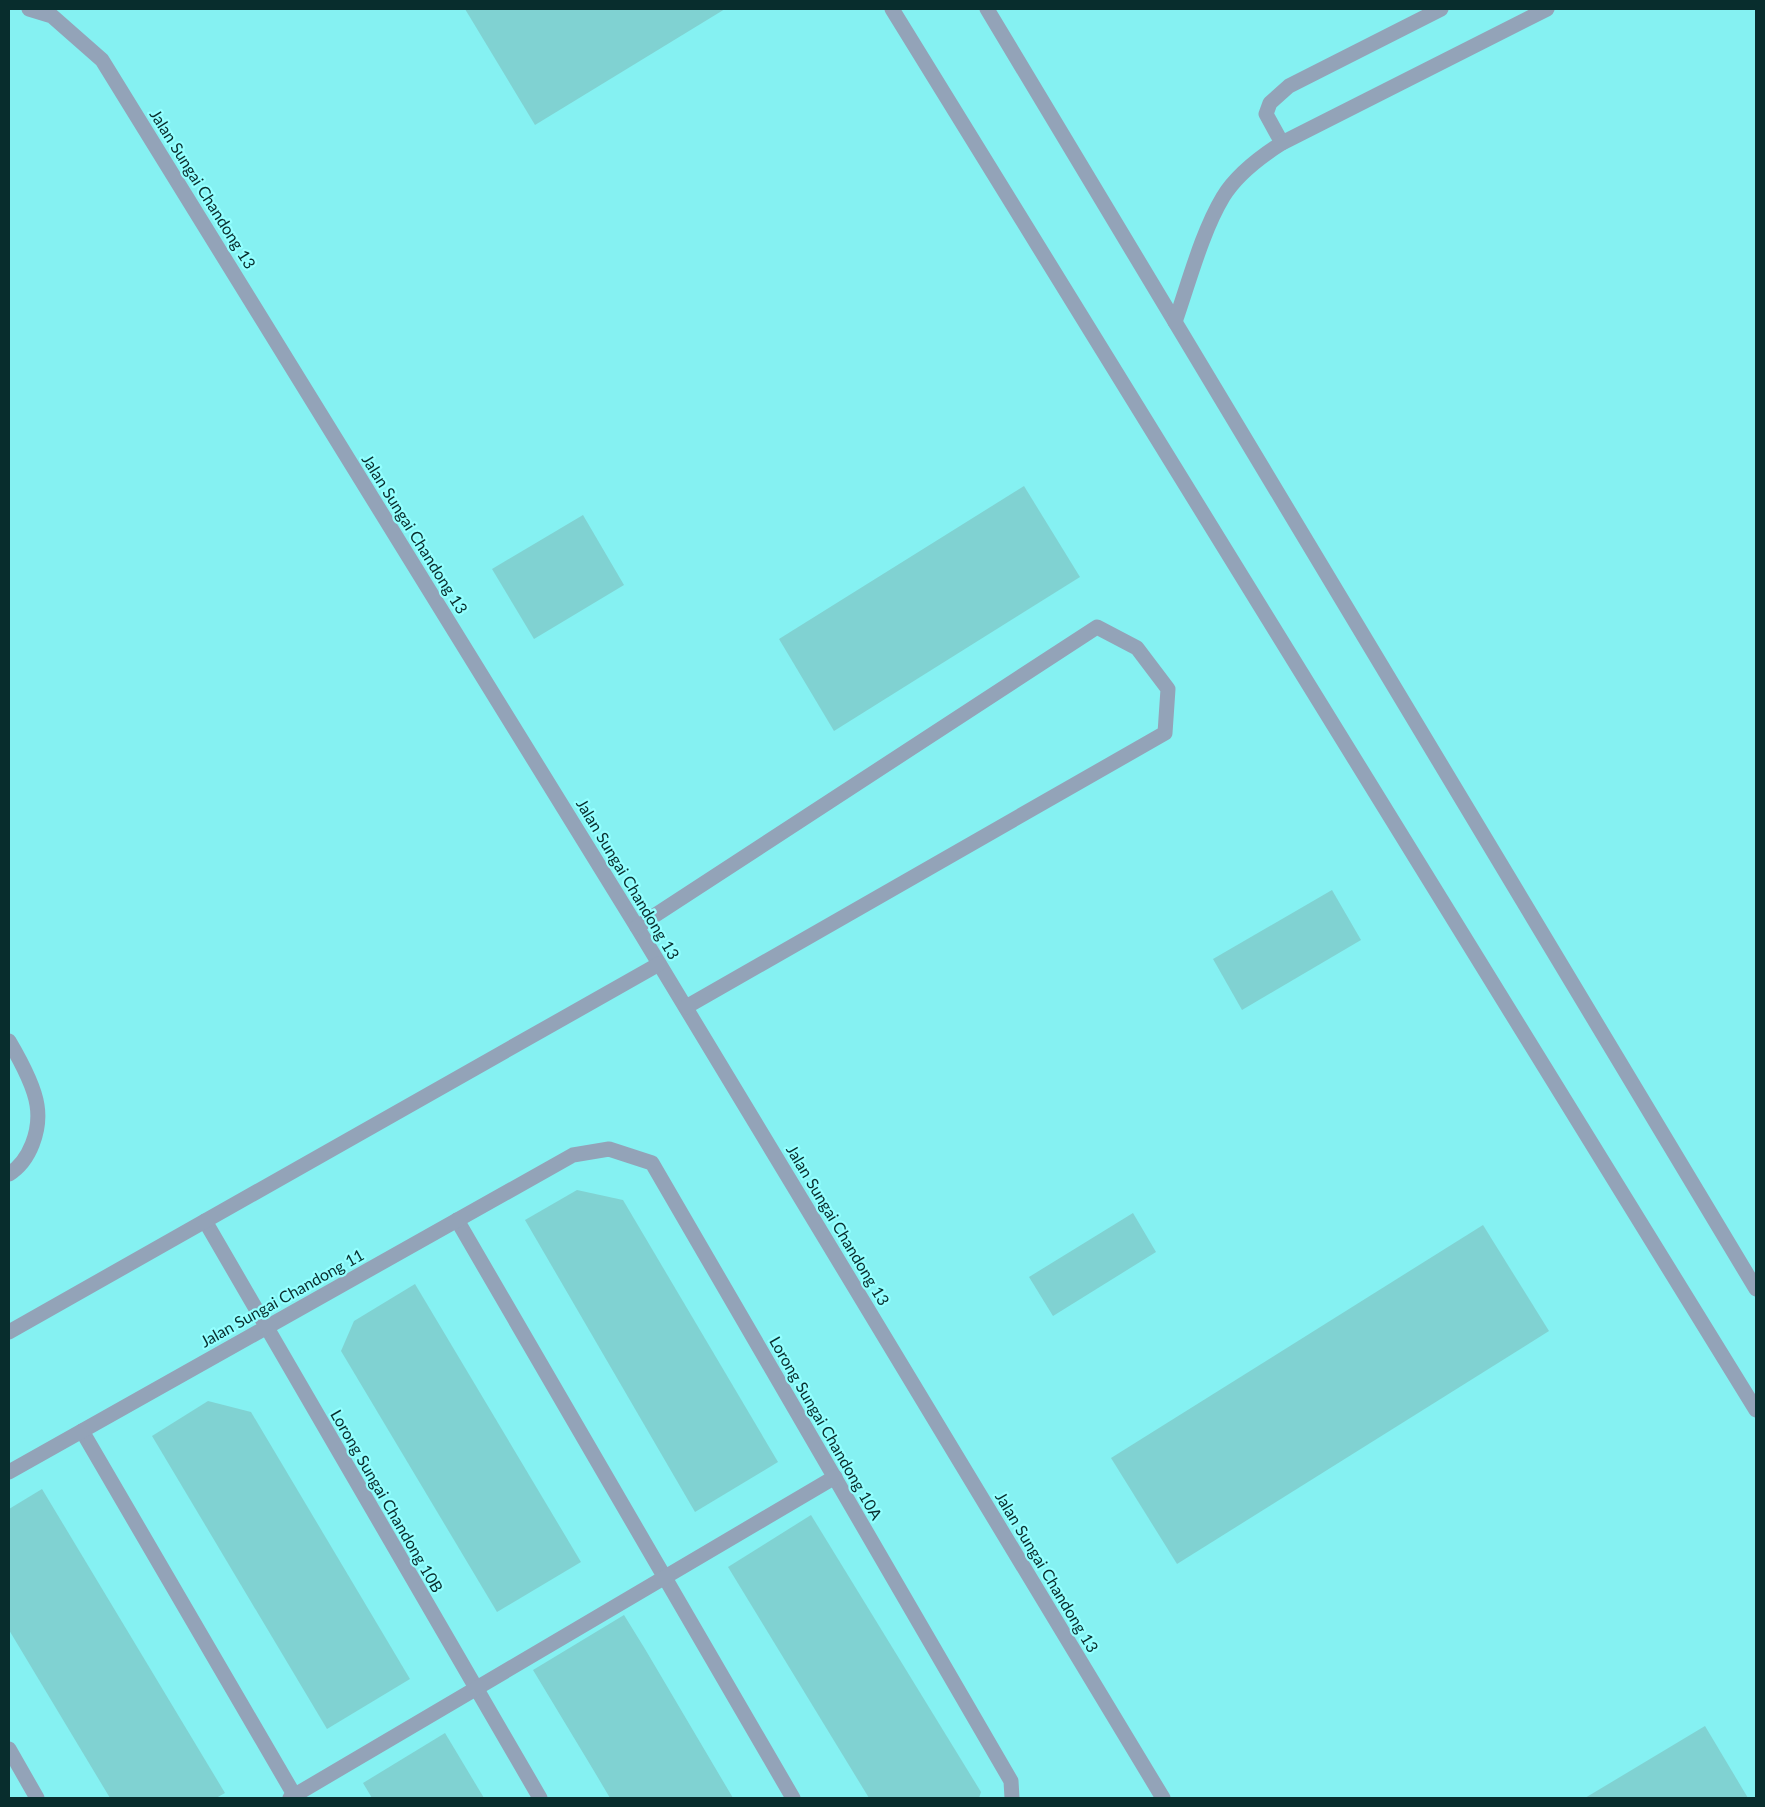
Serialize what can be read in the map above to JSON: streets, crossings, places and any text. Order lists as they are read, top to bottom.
{
  "streets": {
    "street": [
      "Jalan Sungai Chandong 13",
      "Jalan Sungai Chandong 11",
      "Lorong Sungai Chandong 10A",
      "Lorong Sungai Chandong 10B"
    ]
  },
  "crossings": [
    ["Jalan Sungai Chandong 11", "Lorong Sungai Chandong 10A"],
    ["Jalan Sungai Chandong 11", "Lorong Sungai Chandong 10B"]
  ]
}
